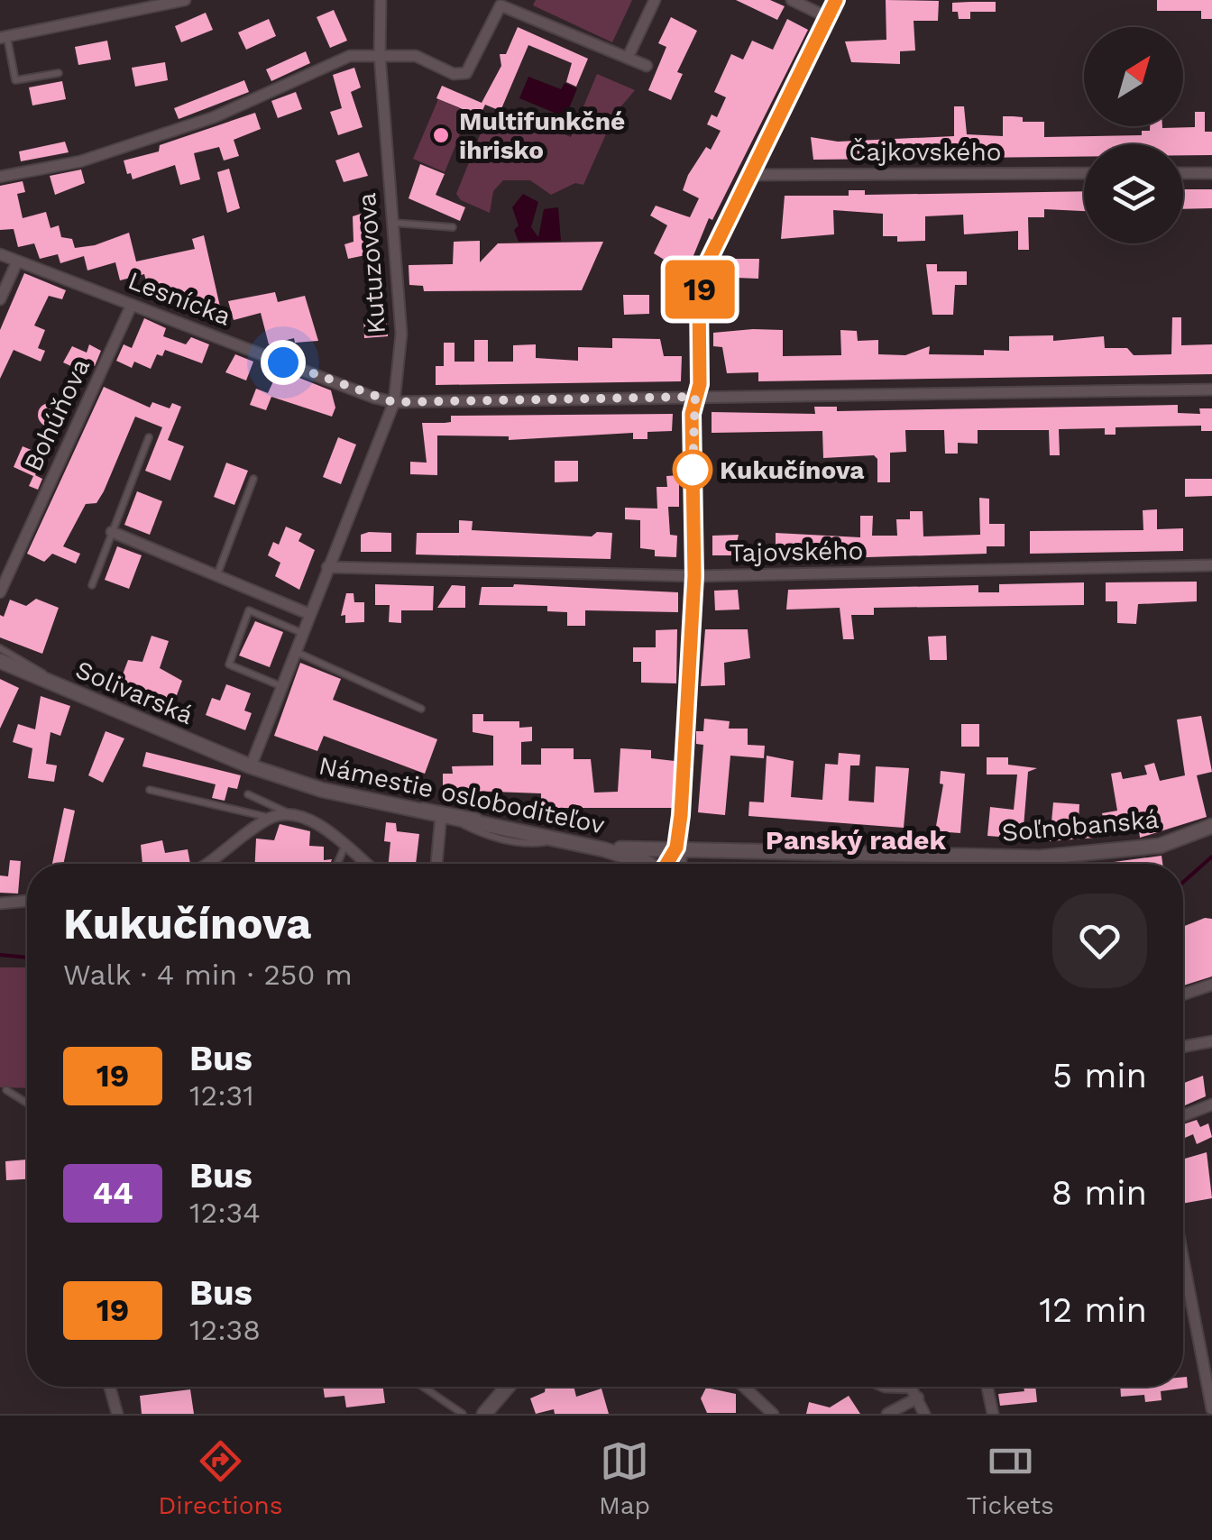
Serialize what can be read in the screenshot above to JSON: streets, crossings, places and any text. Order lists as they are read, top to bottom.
{
  "streets": {
    "street": [
      "Čajkovského",
      "Kutuzovova",
      "Lesnícka",
      "Bohúňova",
      "Tajovského",
      "Solivarská",
      "Námestie osloboditeľov",
      "Soľnobanská"
    ]
  },
  "crossings": [
    ["Kutuzovova", "Lesnícka"],
    ["Kutuzovova", "Tajovského"],
    ["Kutuzovova", "Solivarská"],
    ["Kutuzovova", "Námestie osloboditeľov"],
    ["Lesnícka", "Bohúňova"],
    ["Solivarská", "Námestie osloboditeľov"],
    ["Námestie osloboditeľov", "Soľnobanská"]
  ],
  "districts": ["Panský radek"],
  "places": ["Multifunkčné ihrisko", "Kukučínova"],
  "lines": ["bus line 19"],
  "north": "top right",
  "page": {
    "on_map": "19",
    "heading": ["Kukučínova", "Walk · 4 min · 250 m"],
    "list": [
      {
        "mark": "19",
        "name": "Bus",
        "note": "12:31",
        "value": "5 min"
      },
      {
        "mark": "44",
        "name": "Bus",
        "note": "12:34",
        "value": "8 min"
      },
      {
        "mark": "19",
        "name": "Bus",
        "note": "12:38",
        "value": "12 min"
      }
    ],
    "tabs": ["Directions", "Map", "Tickets"]
  }
}
